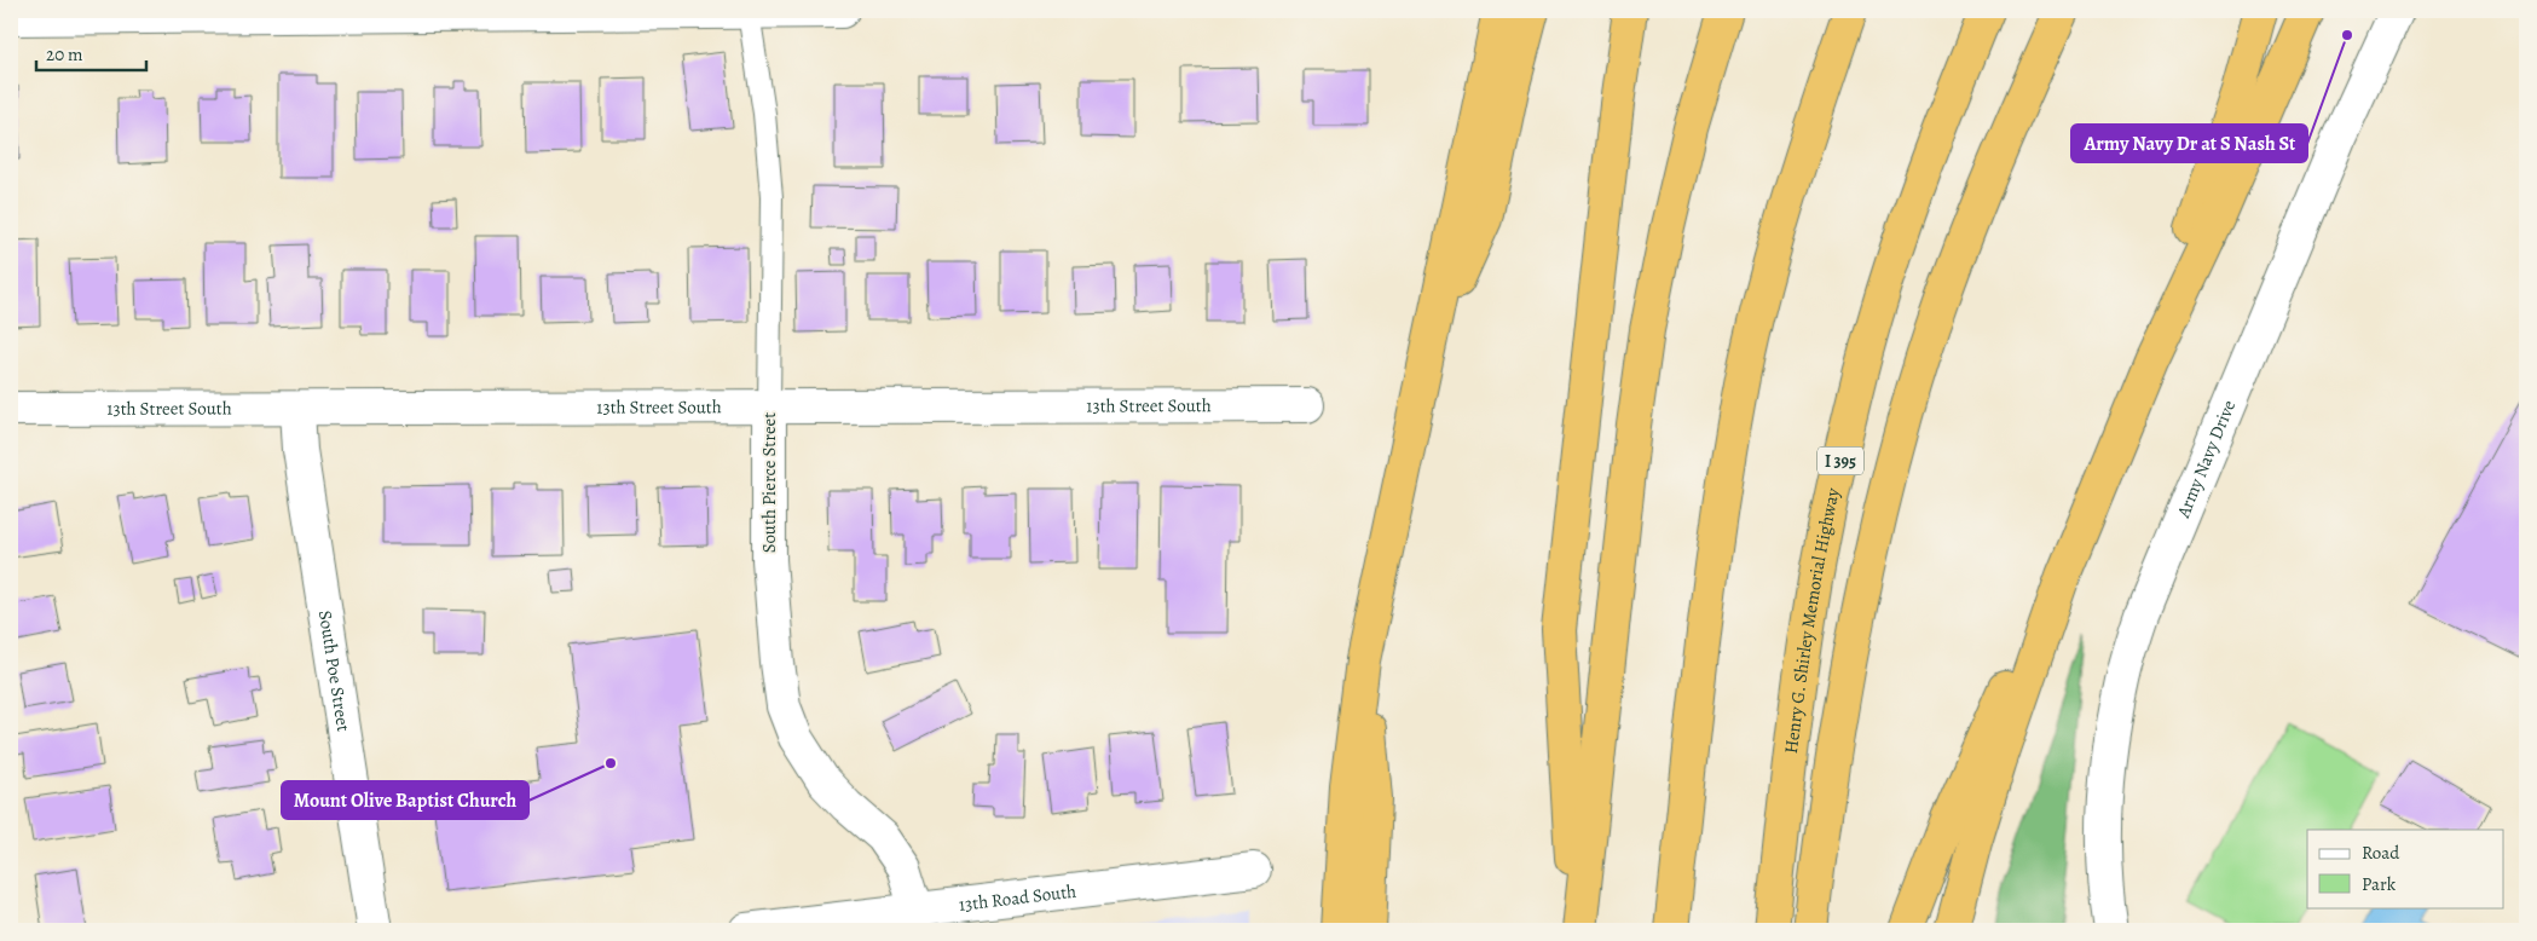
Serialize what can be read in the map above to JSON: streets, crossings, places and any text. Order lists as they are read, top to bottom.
{
  "streets": {
    "highway": ["I 395", "Henry G. Shirley Memorial Highway"],
    "street": [
      "13th Street South",
      "Army Navy Drive",
      "South Pierce Street",
      "South Poe Street",
      "13th Road South"
    ]
  },
  "crossings": [
    ["13th Street South", "South Pierce Street"],
    ["13th Street South", "South Poe Street"],
    ["South Pierce Street", "13th Road South"]
  ],
  "places": ["Army Navy Dr at S Nash St", "Mount Olive Baptist Church"],
  "legend": ["Road", "Park"],
  "scale_bar": "20 m"
}
